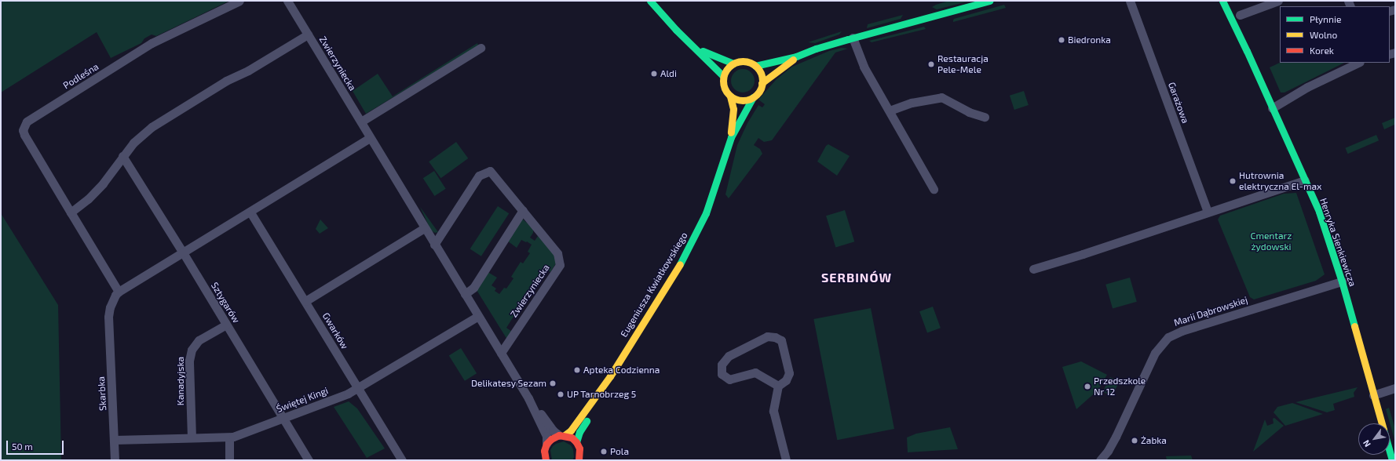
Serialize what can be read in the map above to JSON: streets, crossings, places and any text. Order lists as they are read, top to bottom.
{
  "streets": {
    "street": [
      "Zwierzyniecka",
      "Podleśna",
      "Garażowa",
      "Henryka Sienkiewicza",
      "Eugeniusza Kwiatkowskiego",
      "Sztygarów",
      "Marii Dąbrowskiej",
      "Gwarków",
      "Kanadyjska",
      "Skarbka",
      "Świętej Kingi"
    ]
  },
  "crossings": [
    ["Zwierzyniecka", "Eugeniusza Kwiatkowskiego"],
    ["Zwierzyniecka", "Świętej Kingi"],
    ["Podleśna", "Skarbka"],
    ["Henryka Sienkiewicza", "Marii Dąbrowskiej"],
    ["Sztygarów", "Kanadyjska"],
    ["Sztygarów", "Świętej Kingi"],
    ["Gwarków", "Świętej Kingi"],
    ["Kanadyjska", "Świętej Kingi"],
    ["Skarbka", "Świętej Kingi"]
  ],
  "districts": ["SERBINÓW"],
  "parks": ["Cmentarz żydowski"],
  "places": [
    "Biedronka",
    "Restauracja Pele-Mele",
    "Aldi",
    "Hutrownia elektryczna El-max",
    "Apteka Codzienna",
    "Delikatesy Sezam",
    "Przedszkole Nr 12",
    "UP Tarnobrzeg 5",
    "Żabka",
    "Pola"
  ],
  "legend": ["Płynnie", "Wolno", "Korek"],
  "scale_bar": "50 m",
  "north": "bottom left"
}
